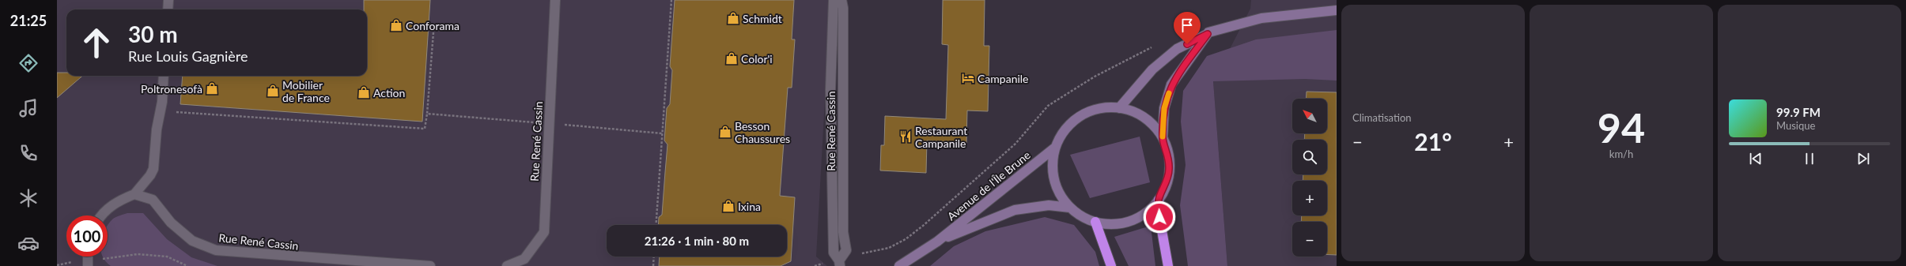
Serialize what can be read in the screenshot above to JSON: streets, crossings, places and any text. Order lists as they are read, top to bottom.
{
  "streets": {
    "street": ["Rue René Cassin", "Avenue de l'Île Brune"]
  },
  "places": {
    "shop": [
      "Schmidt",
      "Conforama",
      "Color'i",
      "Poltronesofà",
      "Mobilier de France",
      "Action",
      "Besson Chaussures",
      "Ixina"
    ],
    "hotel": ["Campanile"],
    "restaurant": ["Restaurant Campanile"]
  },
  "north": "top left",
  "page": {
    "tabs": "21:25",
    "tile": [
      "Climatisation",
      ["94", "km/h"]
    ],
    "turn": ["30 m", "Rue Louis Gagnière"],
    "map_buttons": ["+", "−"],
    "song": ["99.9 FM", "Musique"],
    "heat": ["−", "21°", "+"],
    "limit": "100",
    "trip": "21:26 · 1 min · 80 m"
  }
}
